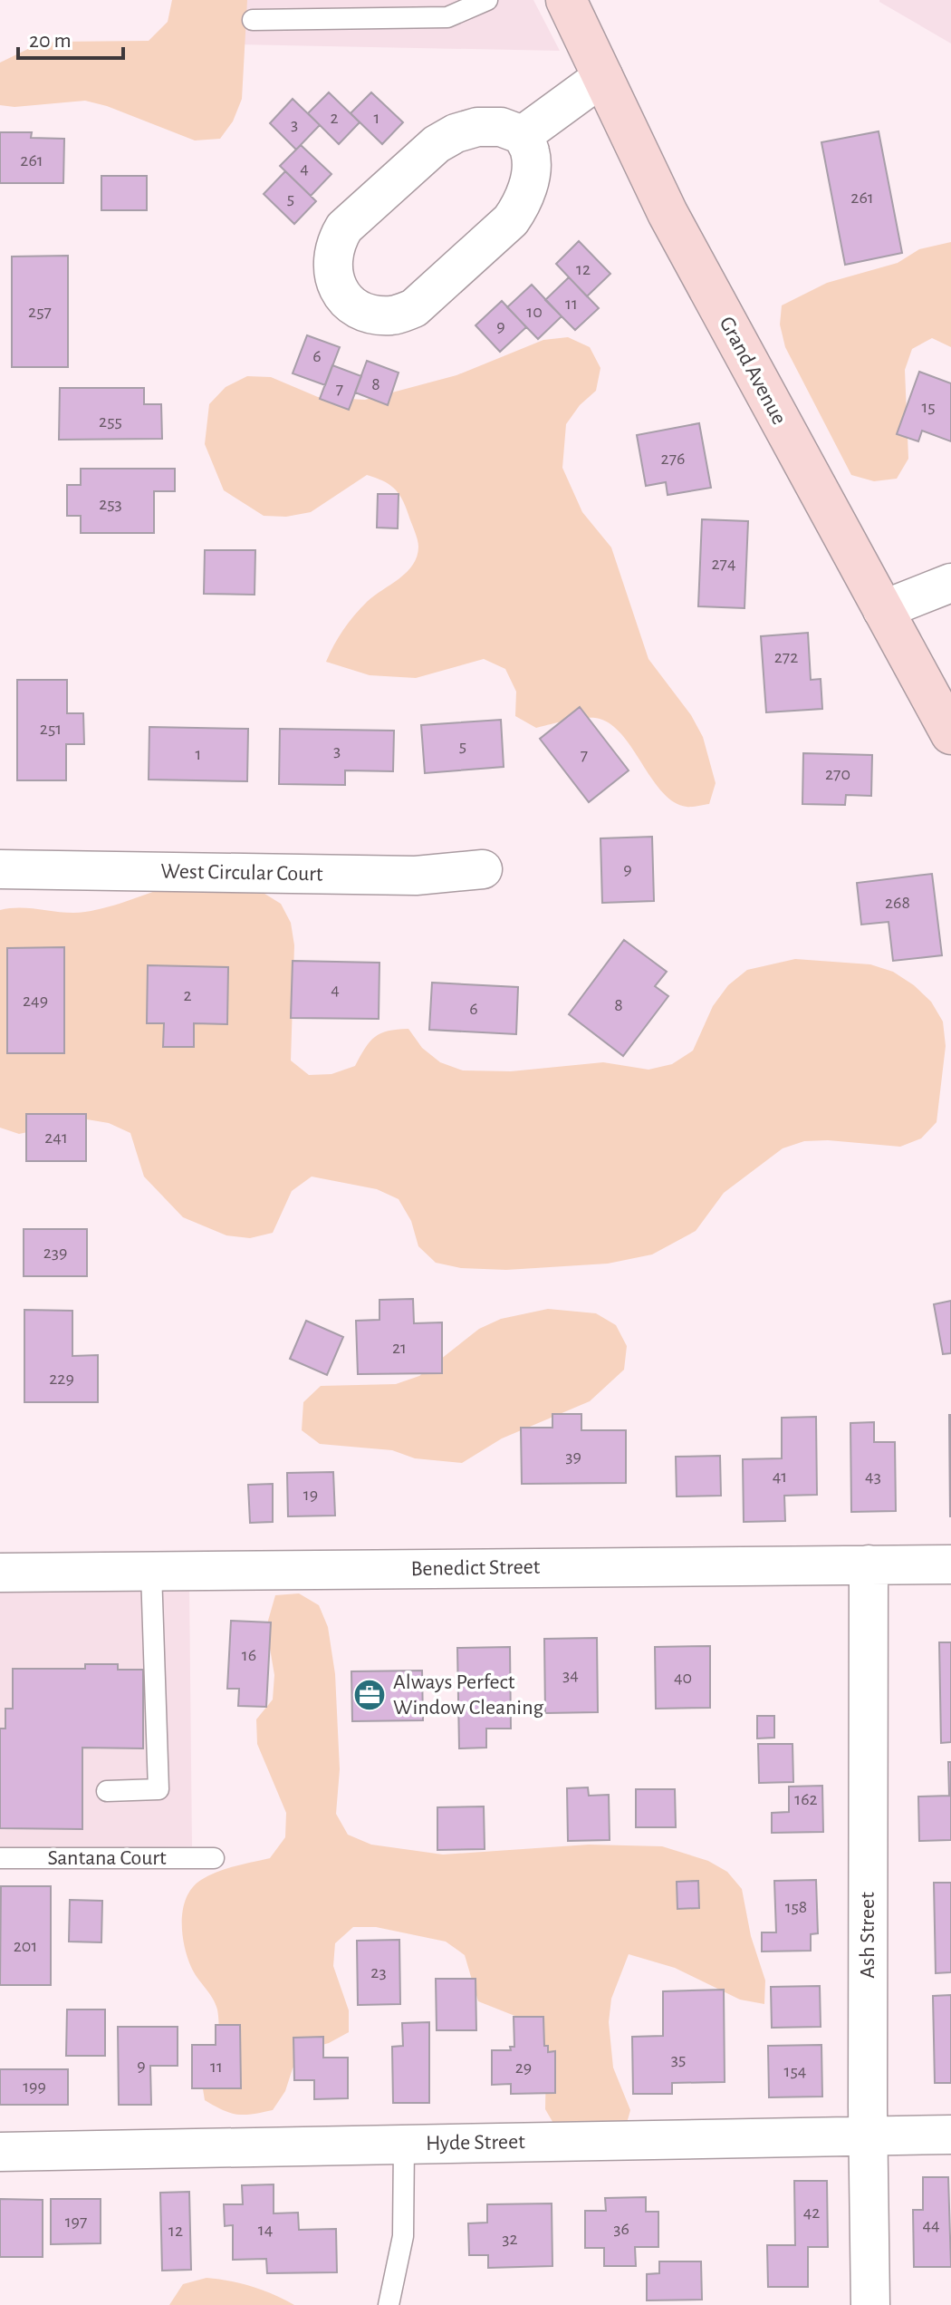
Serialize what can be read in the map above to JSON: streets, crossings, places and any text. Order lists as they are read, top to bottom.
{
  "streets": {
    "street": [
      "Grand Avenue",
      "West Circular Court",
      "Benedict Street",
      "Ash Street",
      "Hyde Street"
    ],
    "lane": ["Santana Court"]
  },
  "crossings": [
    ["Benedict Street", "Ash Street"],
    ["Ash Street", "Hyde Street"]
  ],
  "places": {
    "office": ["Always Perfect Window Cleaning"]
  },
  "house_numbers": [
    "2",
    "1",
    "3",
    "261",
    "4",
    "261",
    "5",
    "12",
    "11",
    "257",
    "10",
    "9",
    "6",
    "8",
    "7",
    "15",
    "255",
    "276",
    "253",
    "274",
    "272",
    "251",
    "5",
    "3",
    "1",
    "7",
    "270",
    "9",
    "268",
    "4",
    "2",
    "249",
    "8",
    "6",
    "241",
    "239",
    "21",
    "229",
    "39",
    "41",
    "43",
    "19",
    "16",
    "34",
    "40",
    "162",
    "158",
    "201",
    "23",
    "35",
    "9",
    "11",
    "29",
    "154",
    "199",
    "42",
    "197",
    "44",
    "36",
    "14",
    "12",
    "32"
  ],
  "scale_bar": "20 m"
}
